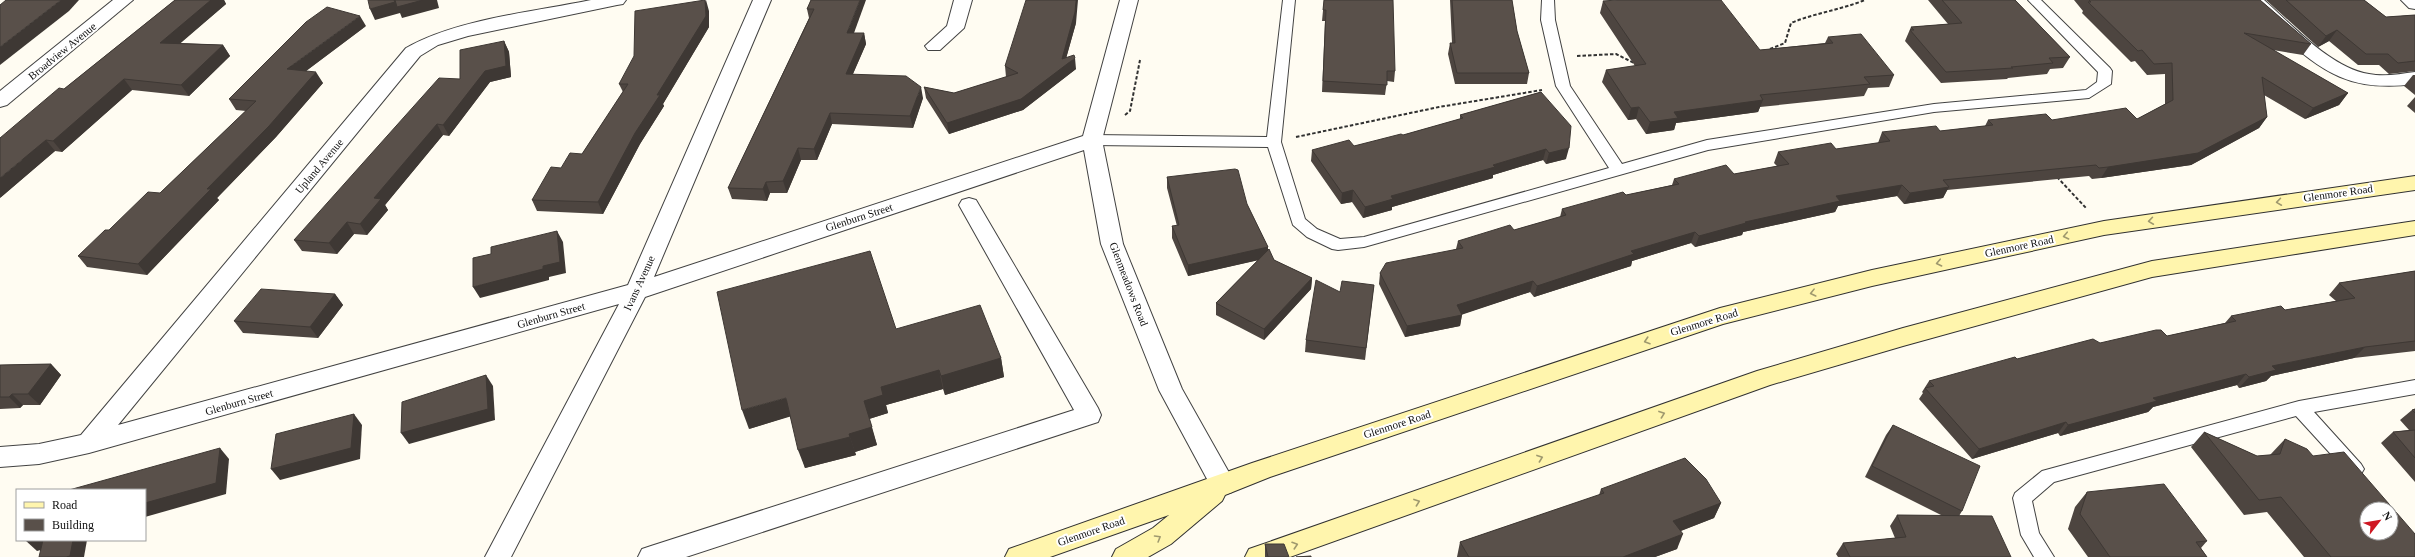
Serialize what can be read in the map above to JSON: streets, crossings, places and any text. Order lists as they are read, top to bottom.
{
  "streets": {
    "main road": ["Glenmore Road"],
    "street": [
      "Broadview Avenue",
      "Upland Avenue",
      "Glenburn Street",
      "Ivans Avenue",
      "Glenmeadows Road"
    ]
  },
  "crossings": [
    ["Upland Avenue", "Glenburn Street"],
    ["Glenmore Road", "Glenmeadows Road"],
    ["Glenburn Street", "Ivans Avenue"],
    ["Glenburn Street", "Glenmeadows Road"]
  ],
  "legend": ["Road", "Building"],
  "north": "top right"
}
